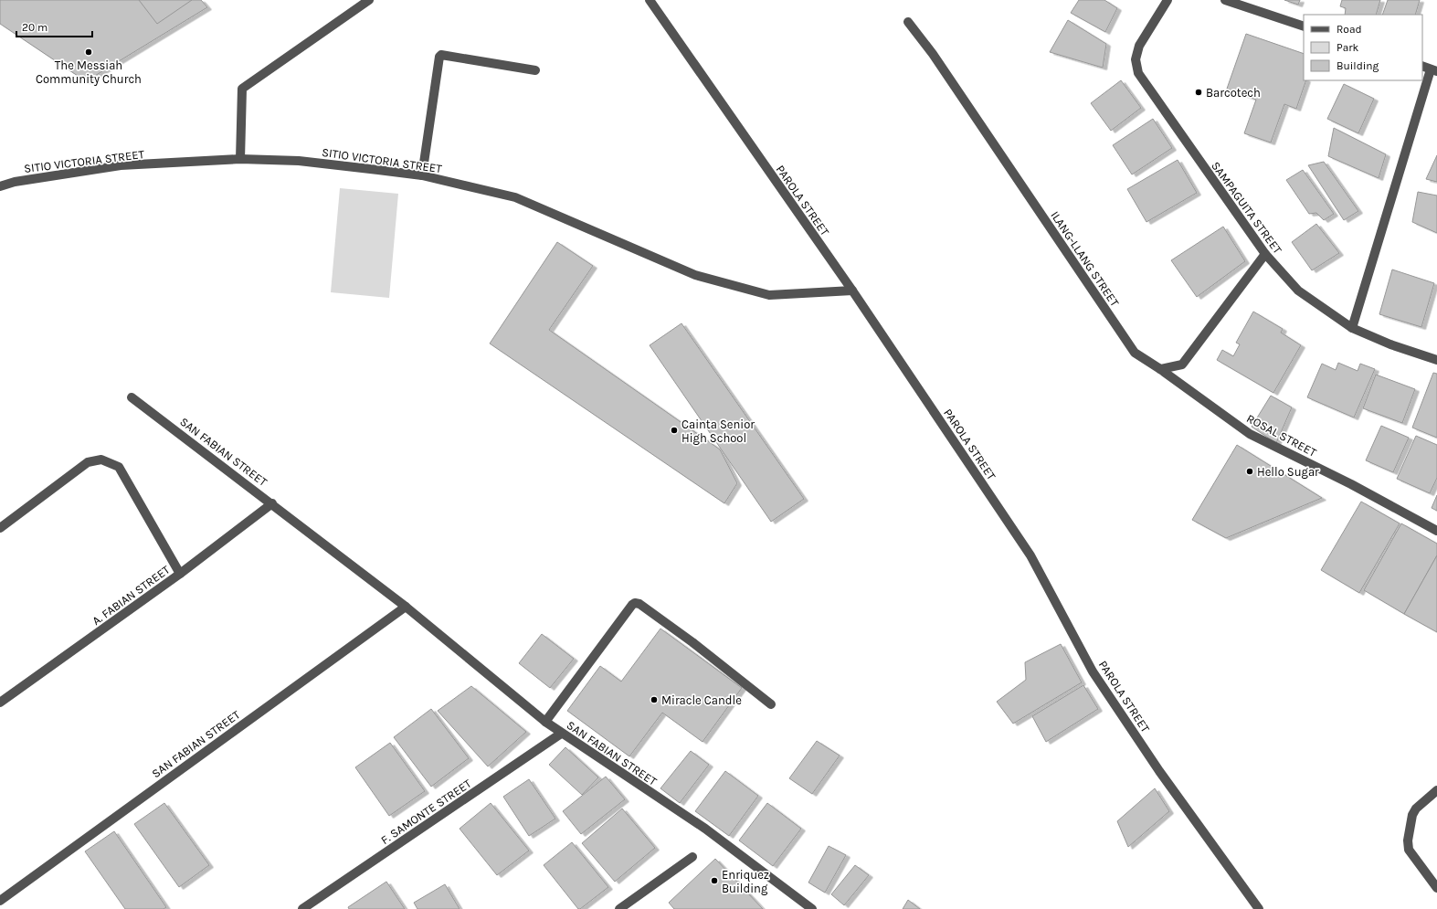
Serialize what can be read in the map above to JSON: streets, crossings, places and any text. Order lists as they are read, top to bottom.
{
  "streets": {
    "street": [
      "SITIO VICTORIA STREET",
      "PAROLA STREET",
      "SAMPAGUITA STREET",
      "ILANG-LLANG STREET",
      "ROSAL STREET",
      "SAN FABIAN STREET",
      "A. FABIAN STREET",
      "F. SAMONTE STREET"
    ]
  },
  "crossings": [
    ["SITIO VICTORIA STREET", "PAROLA STREET"],
    ["ILANG-LLANG STREET", "ROSAL STREET"],
    ["SAN FABIAN STREET", "A. FABIAN STREET"],
    ["SAN FABIAN STREET", "F. SAMONTE STREET"]
  ],
  "places": [
    "The Messiah Community Church",
    "Barcotech",
    "Cainta Senior High School",
    "Hello Sugar",
    "Miracle Candle",
    "Enriquez Building"
  ],
  "legend": ["Road", "Park", "Building"],
  "scale_bar": "20 m"
}
